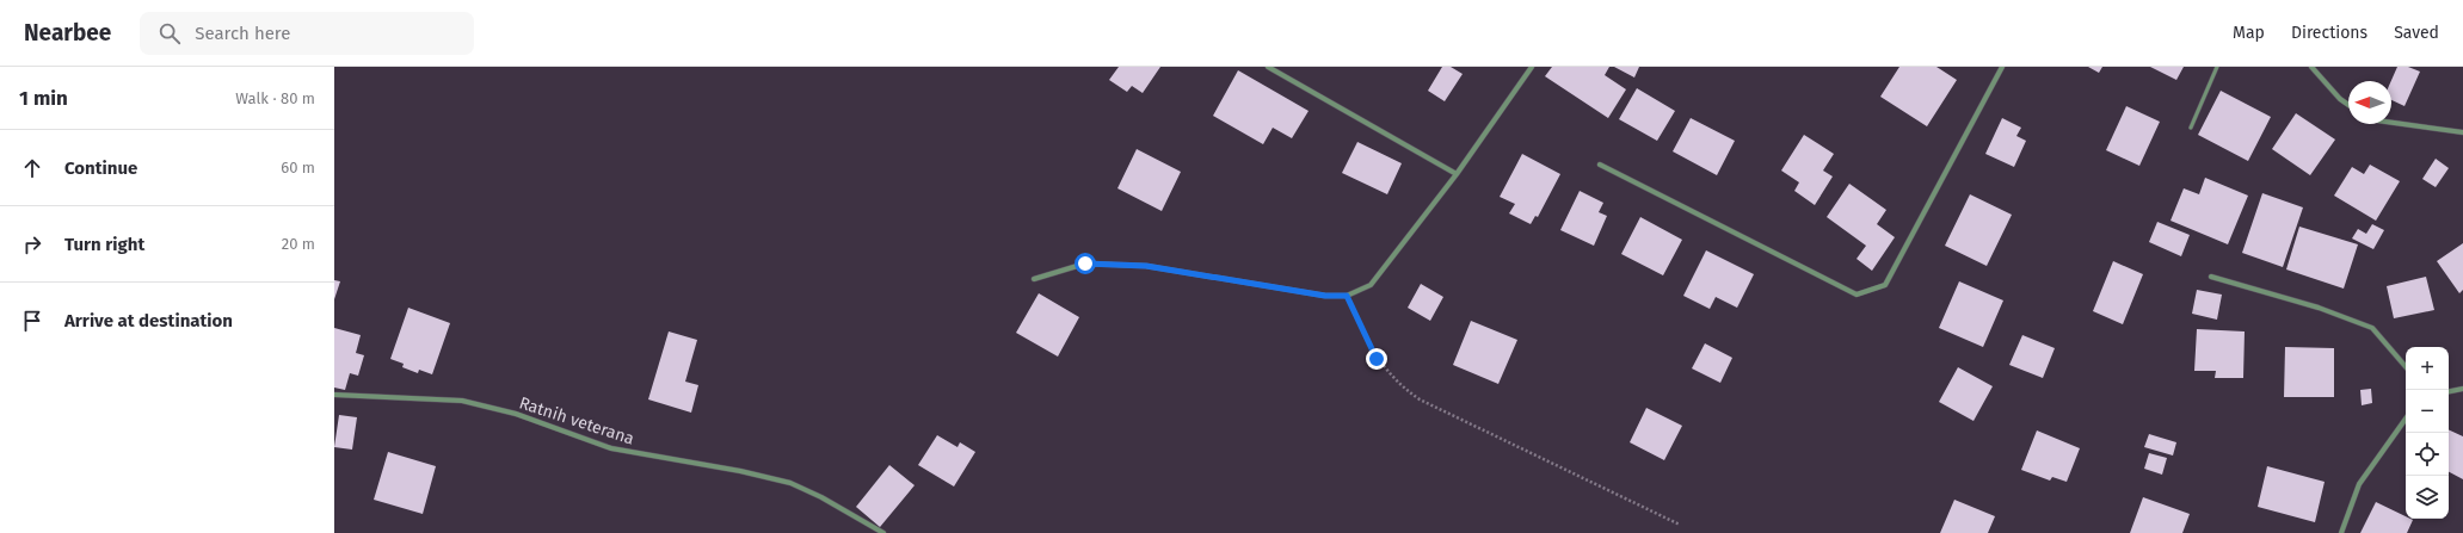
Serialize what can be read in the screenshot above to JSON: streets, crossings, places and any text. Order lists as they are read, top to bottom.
{
  "streets": {
    "street": ["Ratnih veterana"]
  },
  "north": "left",
  "page": {
    "header": "Nearbee",
    "search": "Search here",
    "nav": ["Map", "Directions", "Saved"],
    "heading": ["1 min", "Walk · 80 m"],
    "list": [
      ["Continue", "60 m"],
      ["Turn right", "20 m"],
      "Arrive at destination"
    ],
    "map_buttons": ["+", "−"]
  }
}
